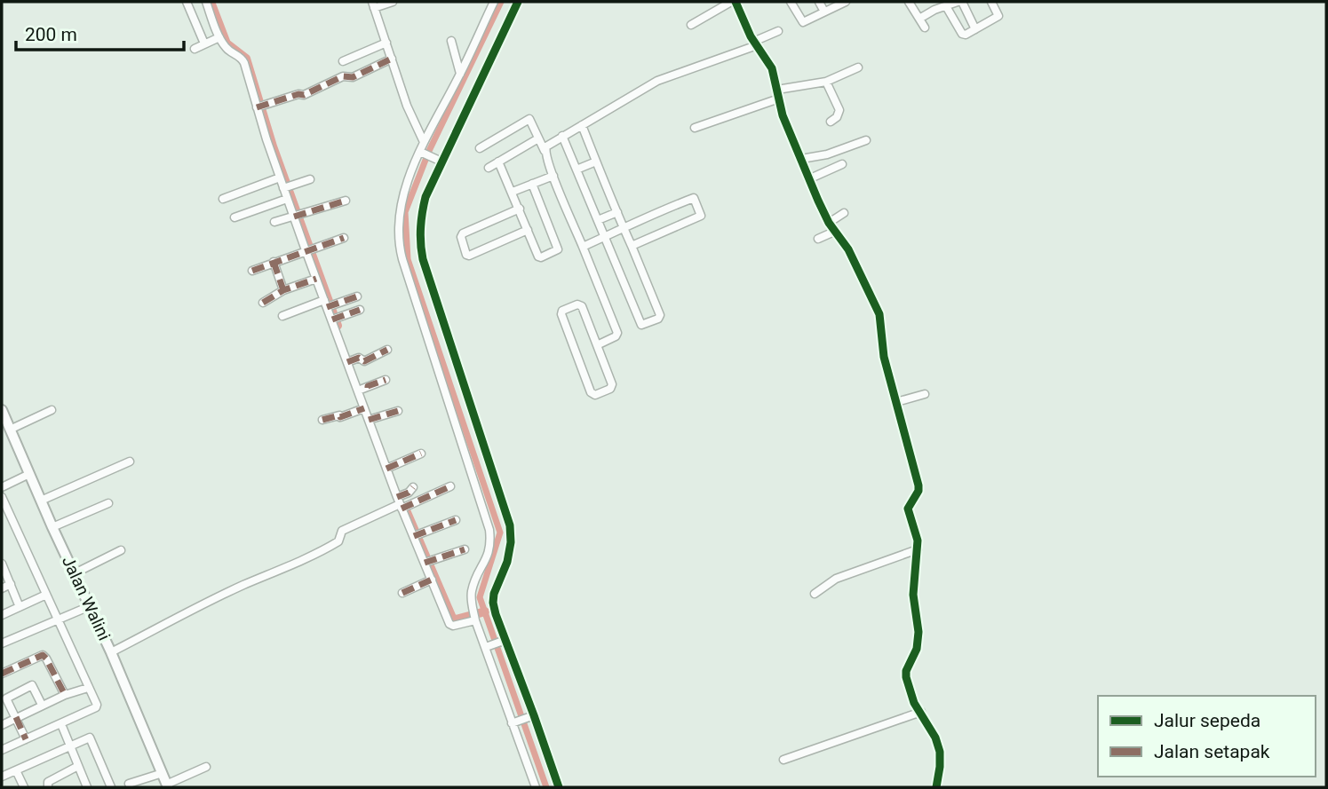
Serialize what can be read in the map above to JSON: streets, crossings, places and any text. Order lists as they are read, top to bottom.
{
  "streets": {
    "street": ["Jalan Walini"]
  },
  "legend": ["Jalur sepeda", "Jalan setapak"],
  "scale_bar": "200 m"
}
